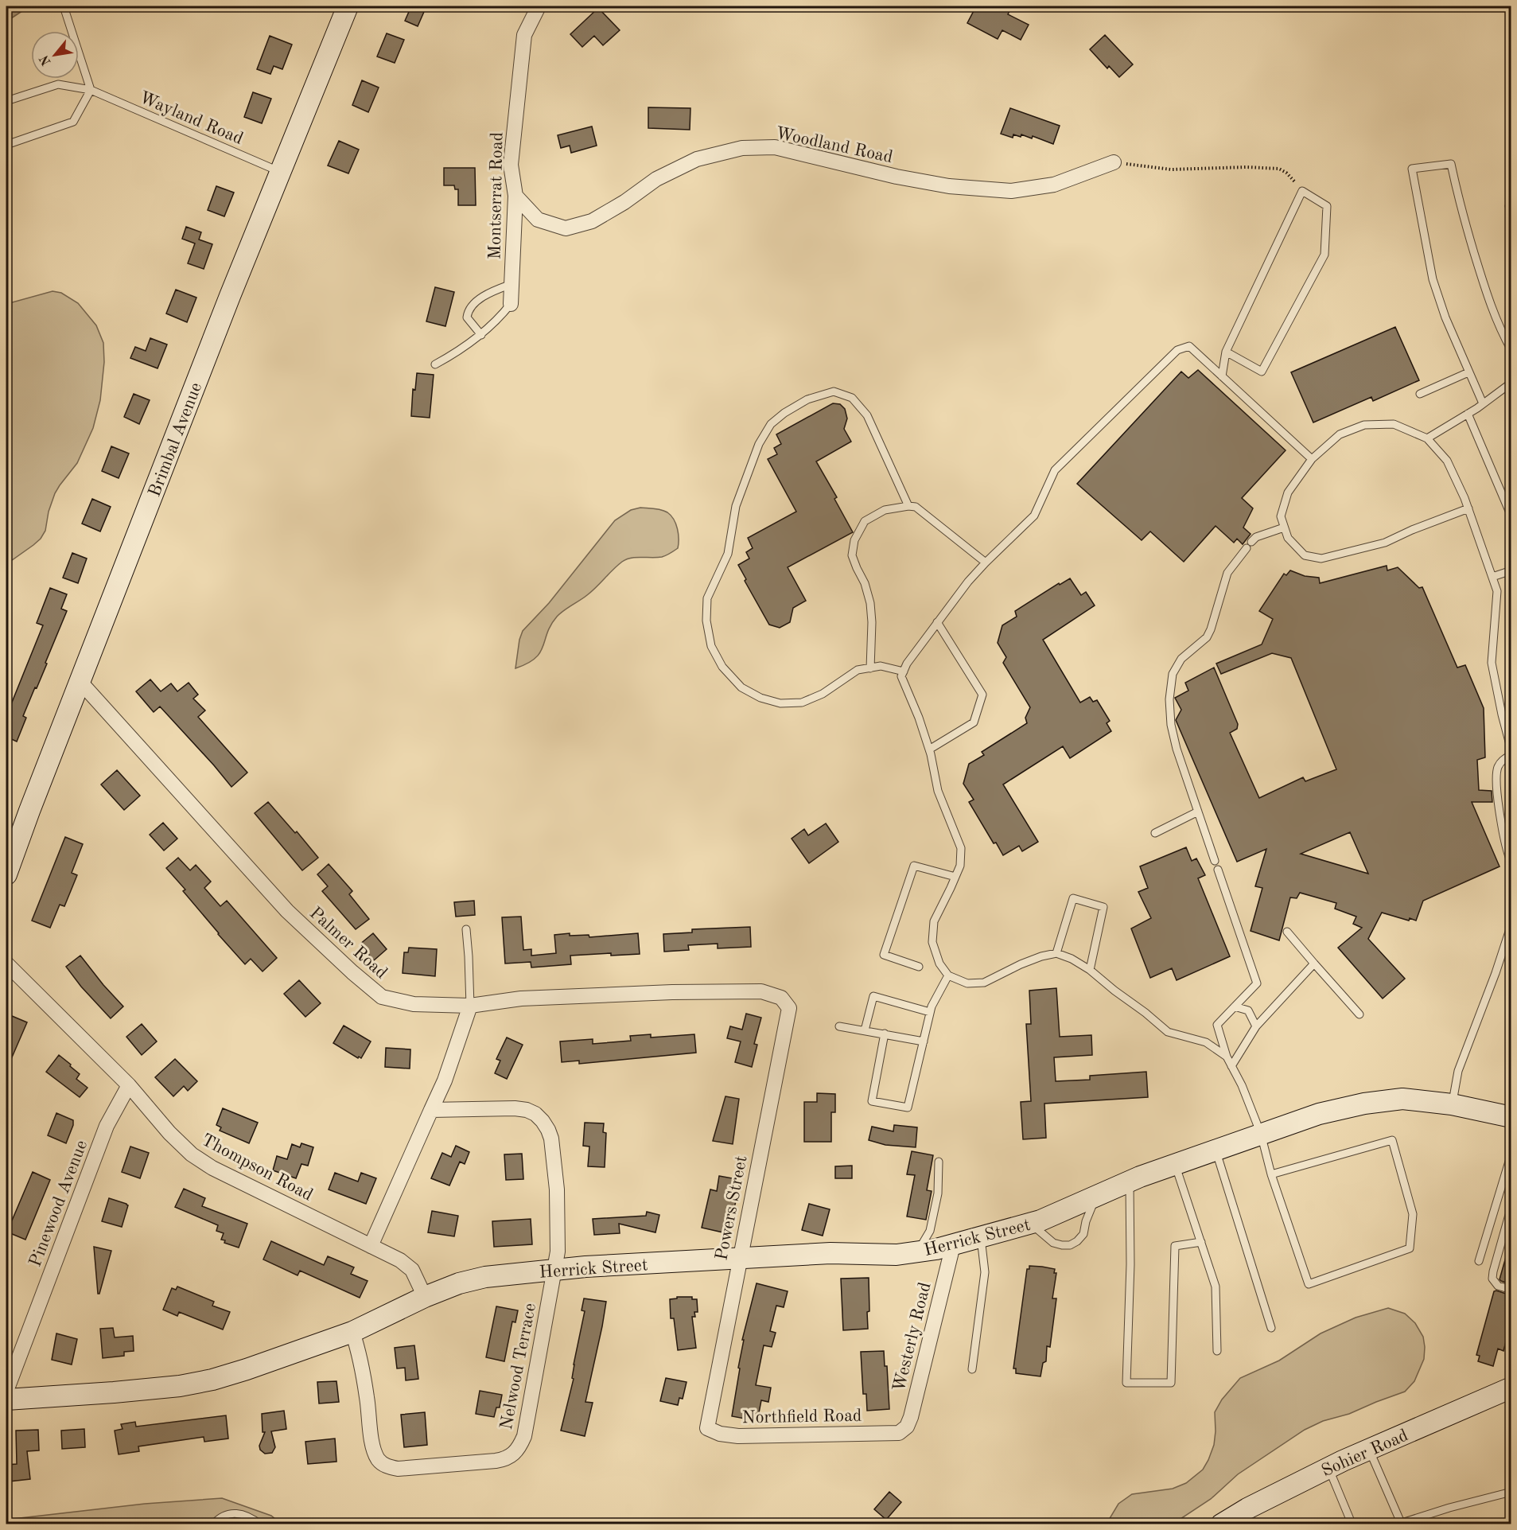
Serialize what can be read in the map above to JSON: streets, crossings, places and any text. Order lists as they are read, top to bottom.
{
  "streets": {
    "street": [
      "Woodland Road",
      "Montserrat Road",
      "Brimbal Avenue",
      "Palmer Road",
      "Thompson Road",
      "Pinewood Avenue",
      "Powers Street",
      "Herrick Street",
      "Westerly Road",
      "Nelwood Terrace",
      "Northfield Road",
      "Sohier Road"
    ],
    "lane": ["Wayland Road"]
  },
  "crossings": [
    ["Wayland Road", "Brimbal Avenue"],
    ["Woodland Road", "Montserrat Road"],
    ["Brimbal Avenue", "Palmer Road"],
    ["Palmer Road", "Powers Street"],
    ["Thompson Road", "Pinewood Avenue"],
    ["Thompson Road", "Herrick Street"],
    ["Powers Street", "Herrick Street"],
    ["Powers Street", "Northfield Road"],
    ["Herrick Street", "Westerly Road"],
    ["Herrick Street", "Nelwood Terrace"],
    ["Westerly Road", "Northfield Road"]
  ],
  "north": "bottom left"
}
